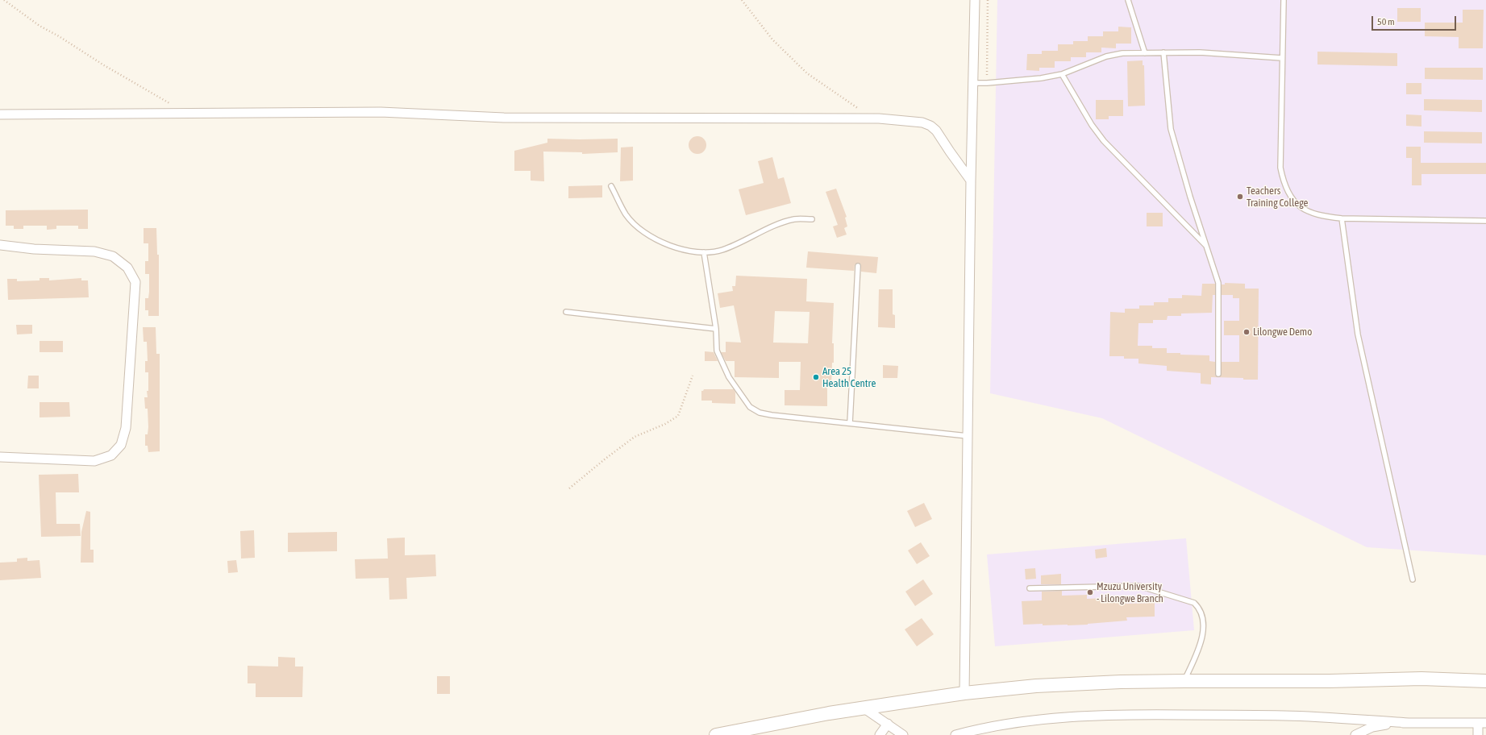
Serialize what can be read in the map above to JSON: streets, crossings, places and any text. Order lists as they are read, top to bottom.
{
  "places": [
    "Teachers Training College",
    "Lilongwe Demo",
    "Area 25 Health Centre",
    "Mzuzu University - Lilongwe Branch"
  ],
  "scale_bar": "50 m"
}
